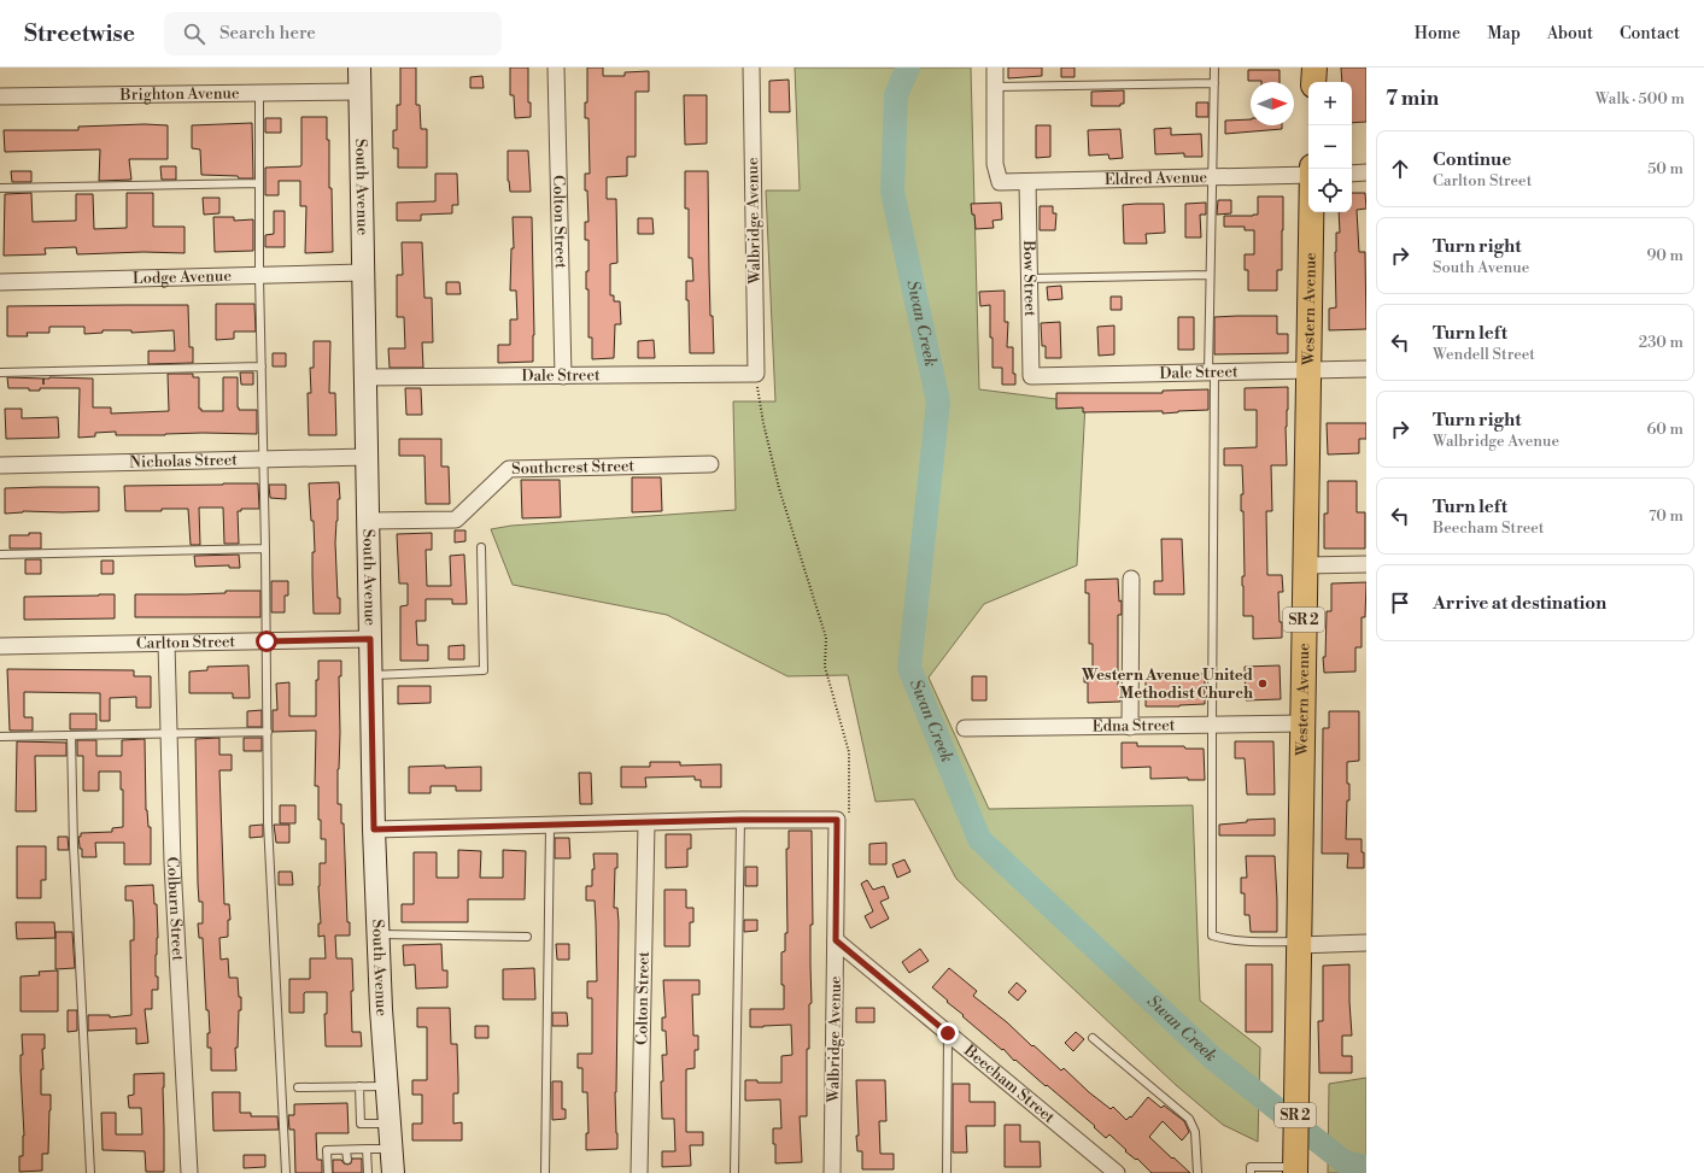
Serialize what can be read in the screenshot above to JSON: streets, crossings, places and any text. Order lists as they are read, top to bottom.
{
  "streets": {
    "main road": ["Western Avenue", "SR 2"],
    "street": [
      "Brighton Avenue",
      "Eldred Avenue",
      "South Avenue",
      "Walbridge Avenue",
      "Colton Street",
      "Lodge Avenue",
      "Bow Street",
      "Dale Street",
      "Nicholas Street",
      "Southcrest Street",
      "Carlton Street",
      "Edna Street",
      "Colburn Street",
      "Beecham Street"
    ]
  },
  "crossings": [
    ["Brighton Avenue", "South Avenue"],
    ["Eldred Avenue", "Bow Street"],
    ["South Avenue", "Lodge Avenue"],
    ["South Avenue", "Dale Street"],
    ["South Avenue", "Nicholas Street"],
    ["South Avenue", "Southcrest Street"],
    ["South Avenue", "Carlton Street"],
    ["Walbridge Avenue", "Dale Street"],
    ["Walbridge Avenue", "Beecham Street"],
    ["Colton Street", "Dale Street"],
    ["Bow Street", "Dale Street"],
    ["Western Avenue", "Dale Street"],
    ["Western Avenue", "Edna Street"],
    ["Carlton Street", "Colburn Street"]
  ],
  "water": ["Swan Creek"],
  "places": ["Western Avenue United Methodist Church"],
  "north": "right",
  "page": {
    "header": "Streetwise",
    "search": "Search here",
    "nav": [
      "Home",
      "Map",
      "About",
      "Contact"
    ],
    "heading": ["7 min", "Walk · 500 m"],
    "map_buttons": ["+", "−"],
    "list": [
      ["Continue", "Carlton Street", "50 m"],
      ["Turn right", "South Avenue", "90 m"],
      ["Turn left", "Wendell Street", "230 m"],
      ["Turn right", "Walbridge Avenue", "60 m"],
      ["Turn left", "Beecham Street", "70 m"],
      "Arrive at destination"
    ]
  }
}
